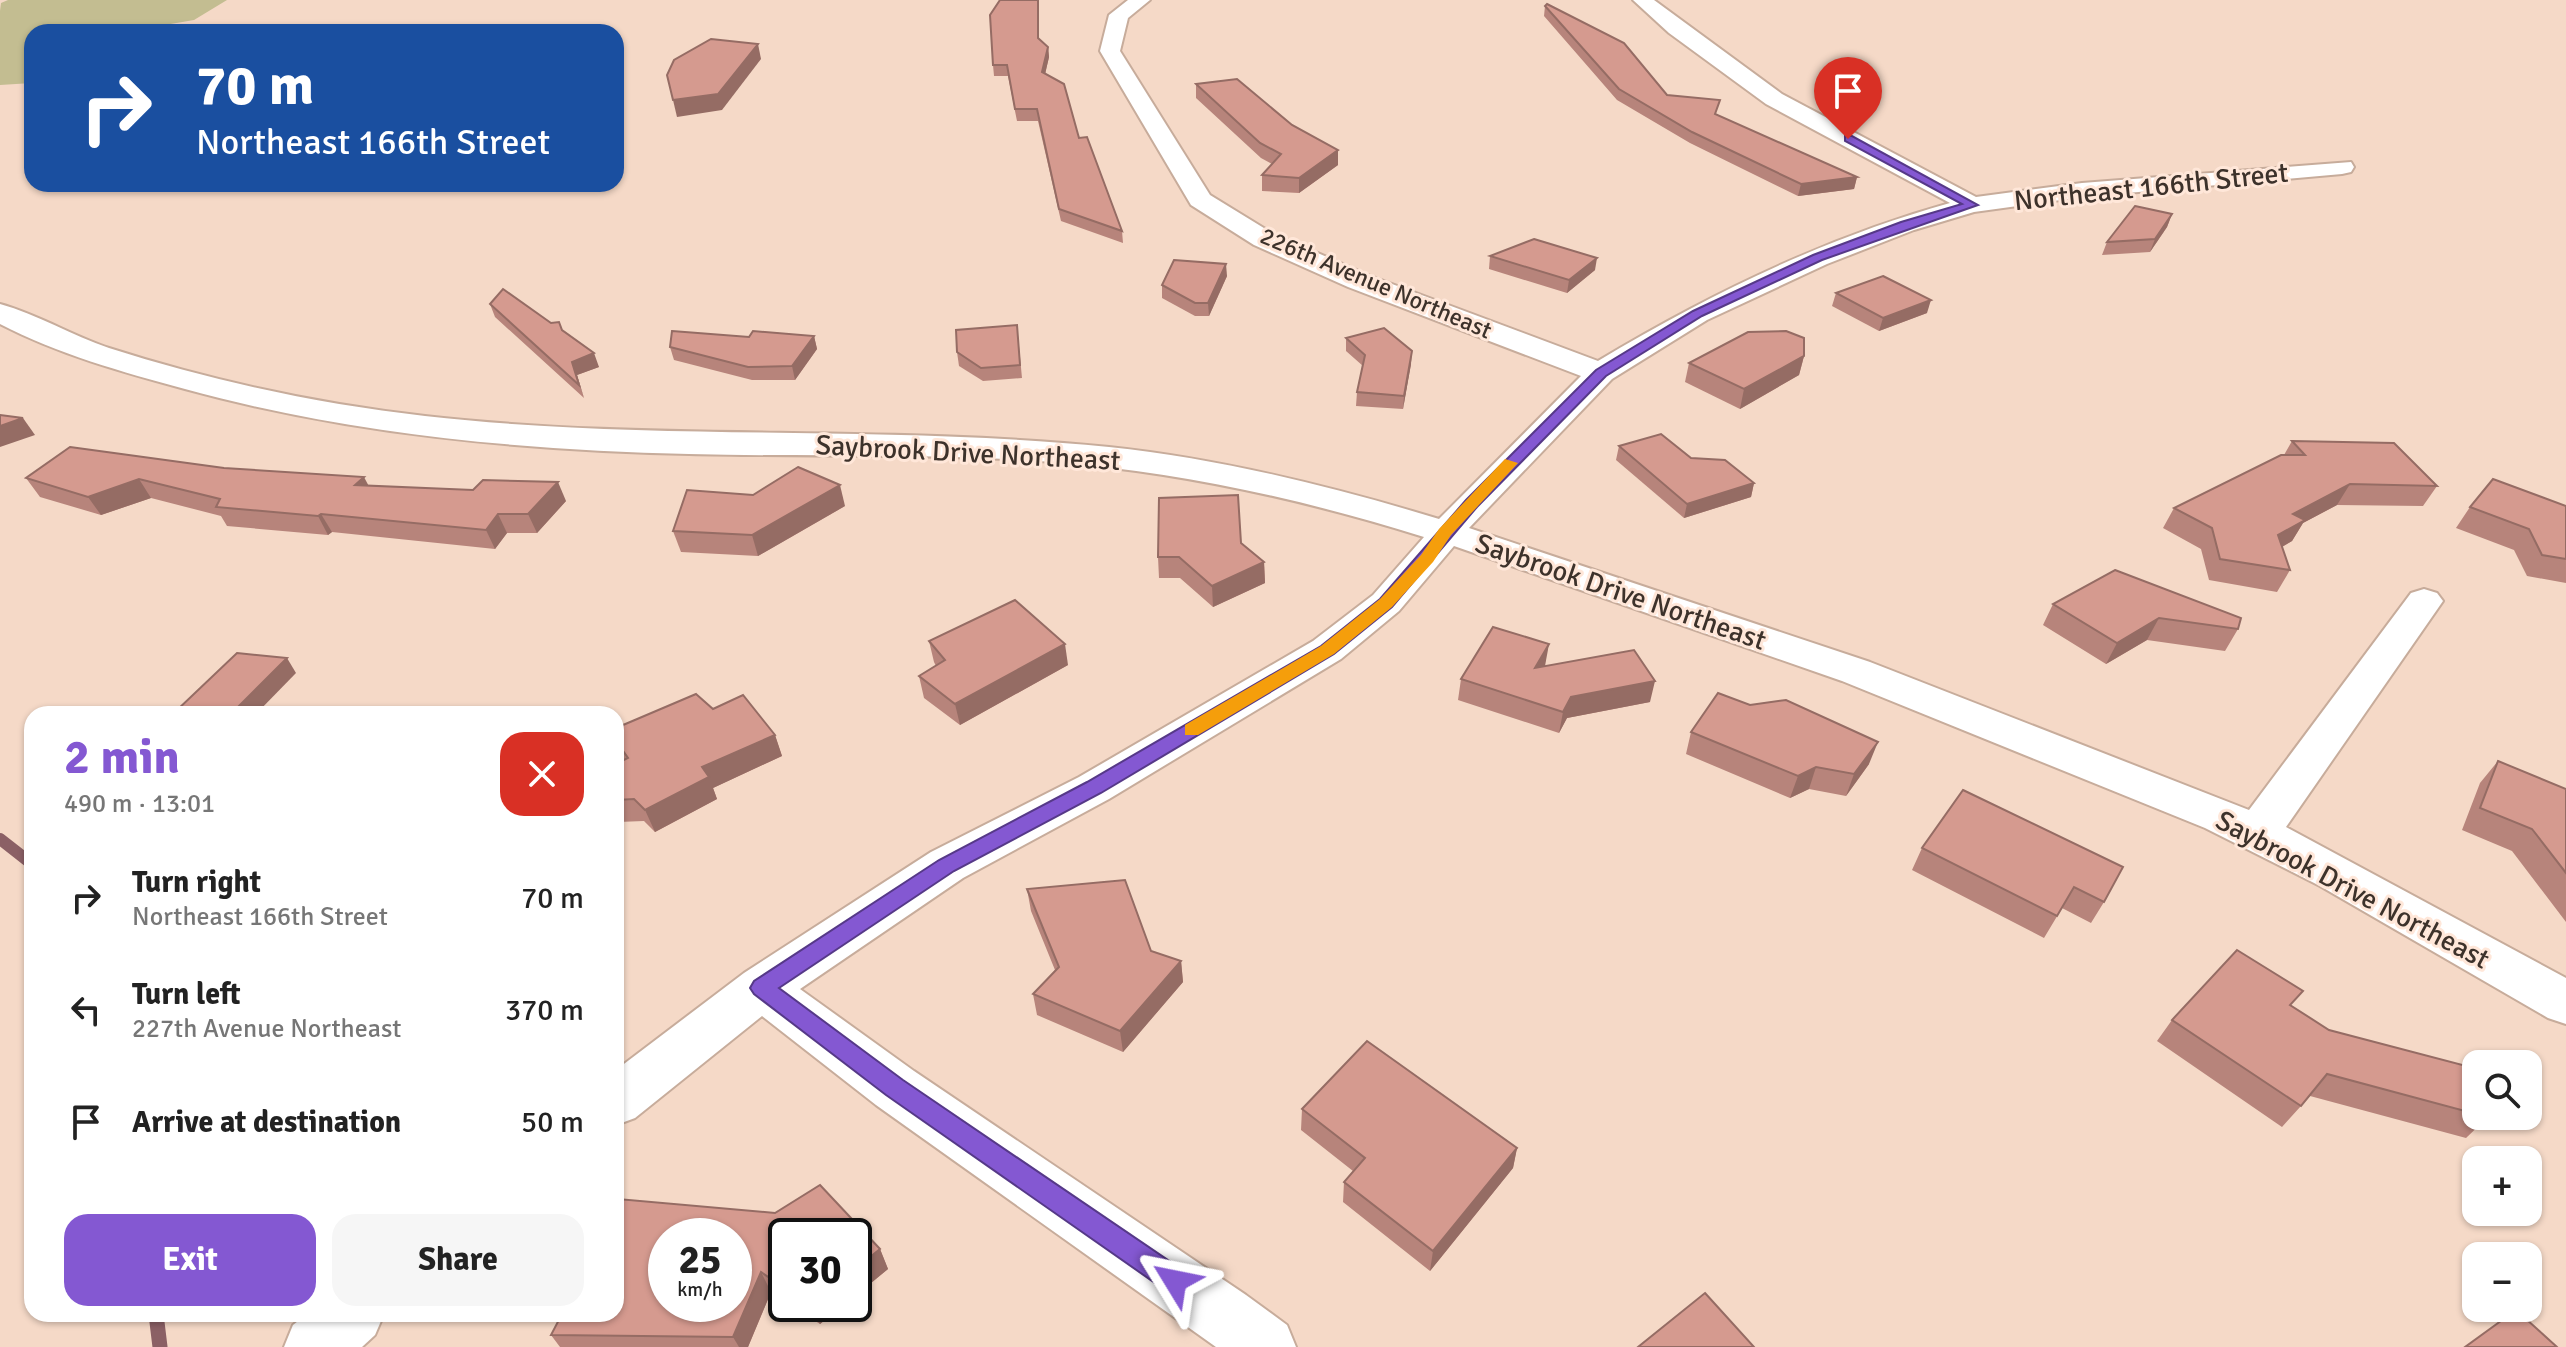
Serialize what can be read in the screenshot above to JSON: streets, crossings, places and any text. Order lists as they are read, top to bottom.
{
  "streets": {
    "street": ["Northeast 166th Street", "226th Avenue Northeast", "Saybrook Drive Northeast"]
  },
  "crossings": [
    ["Northeast 166th Street", "226th Avenue Northeast"],
    ["Northeast 166th Street", "Saybrook Drive Northeast"]
  ],
  "page": {
    "turn": ["70 m", "Northeast 166th Street"],
    "heading": ["2 min", "490 m · 13:01"],
    "list": [
      {
        "name": "Turn right",
        "note": "Northeast 166th Street",
        "value": "70 m"
      },
      {
        "name": "Turn left",
        "note": "227th Avenue Northeast",
        "value": "370 m"
      },
      {
        "name": "Arrive at destination",
        "value": "50 m"
      }
    ],
    "map_buttons": ["+", "−"],
    "buttons": ["Exit", "Share"],
    "speed": "25 km/h",
    "limit": "30"
  }
}
